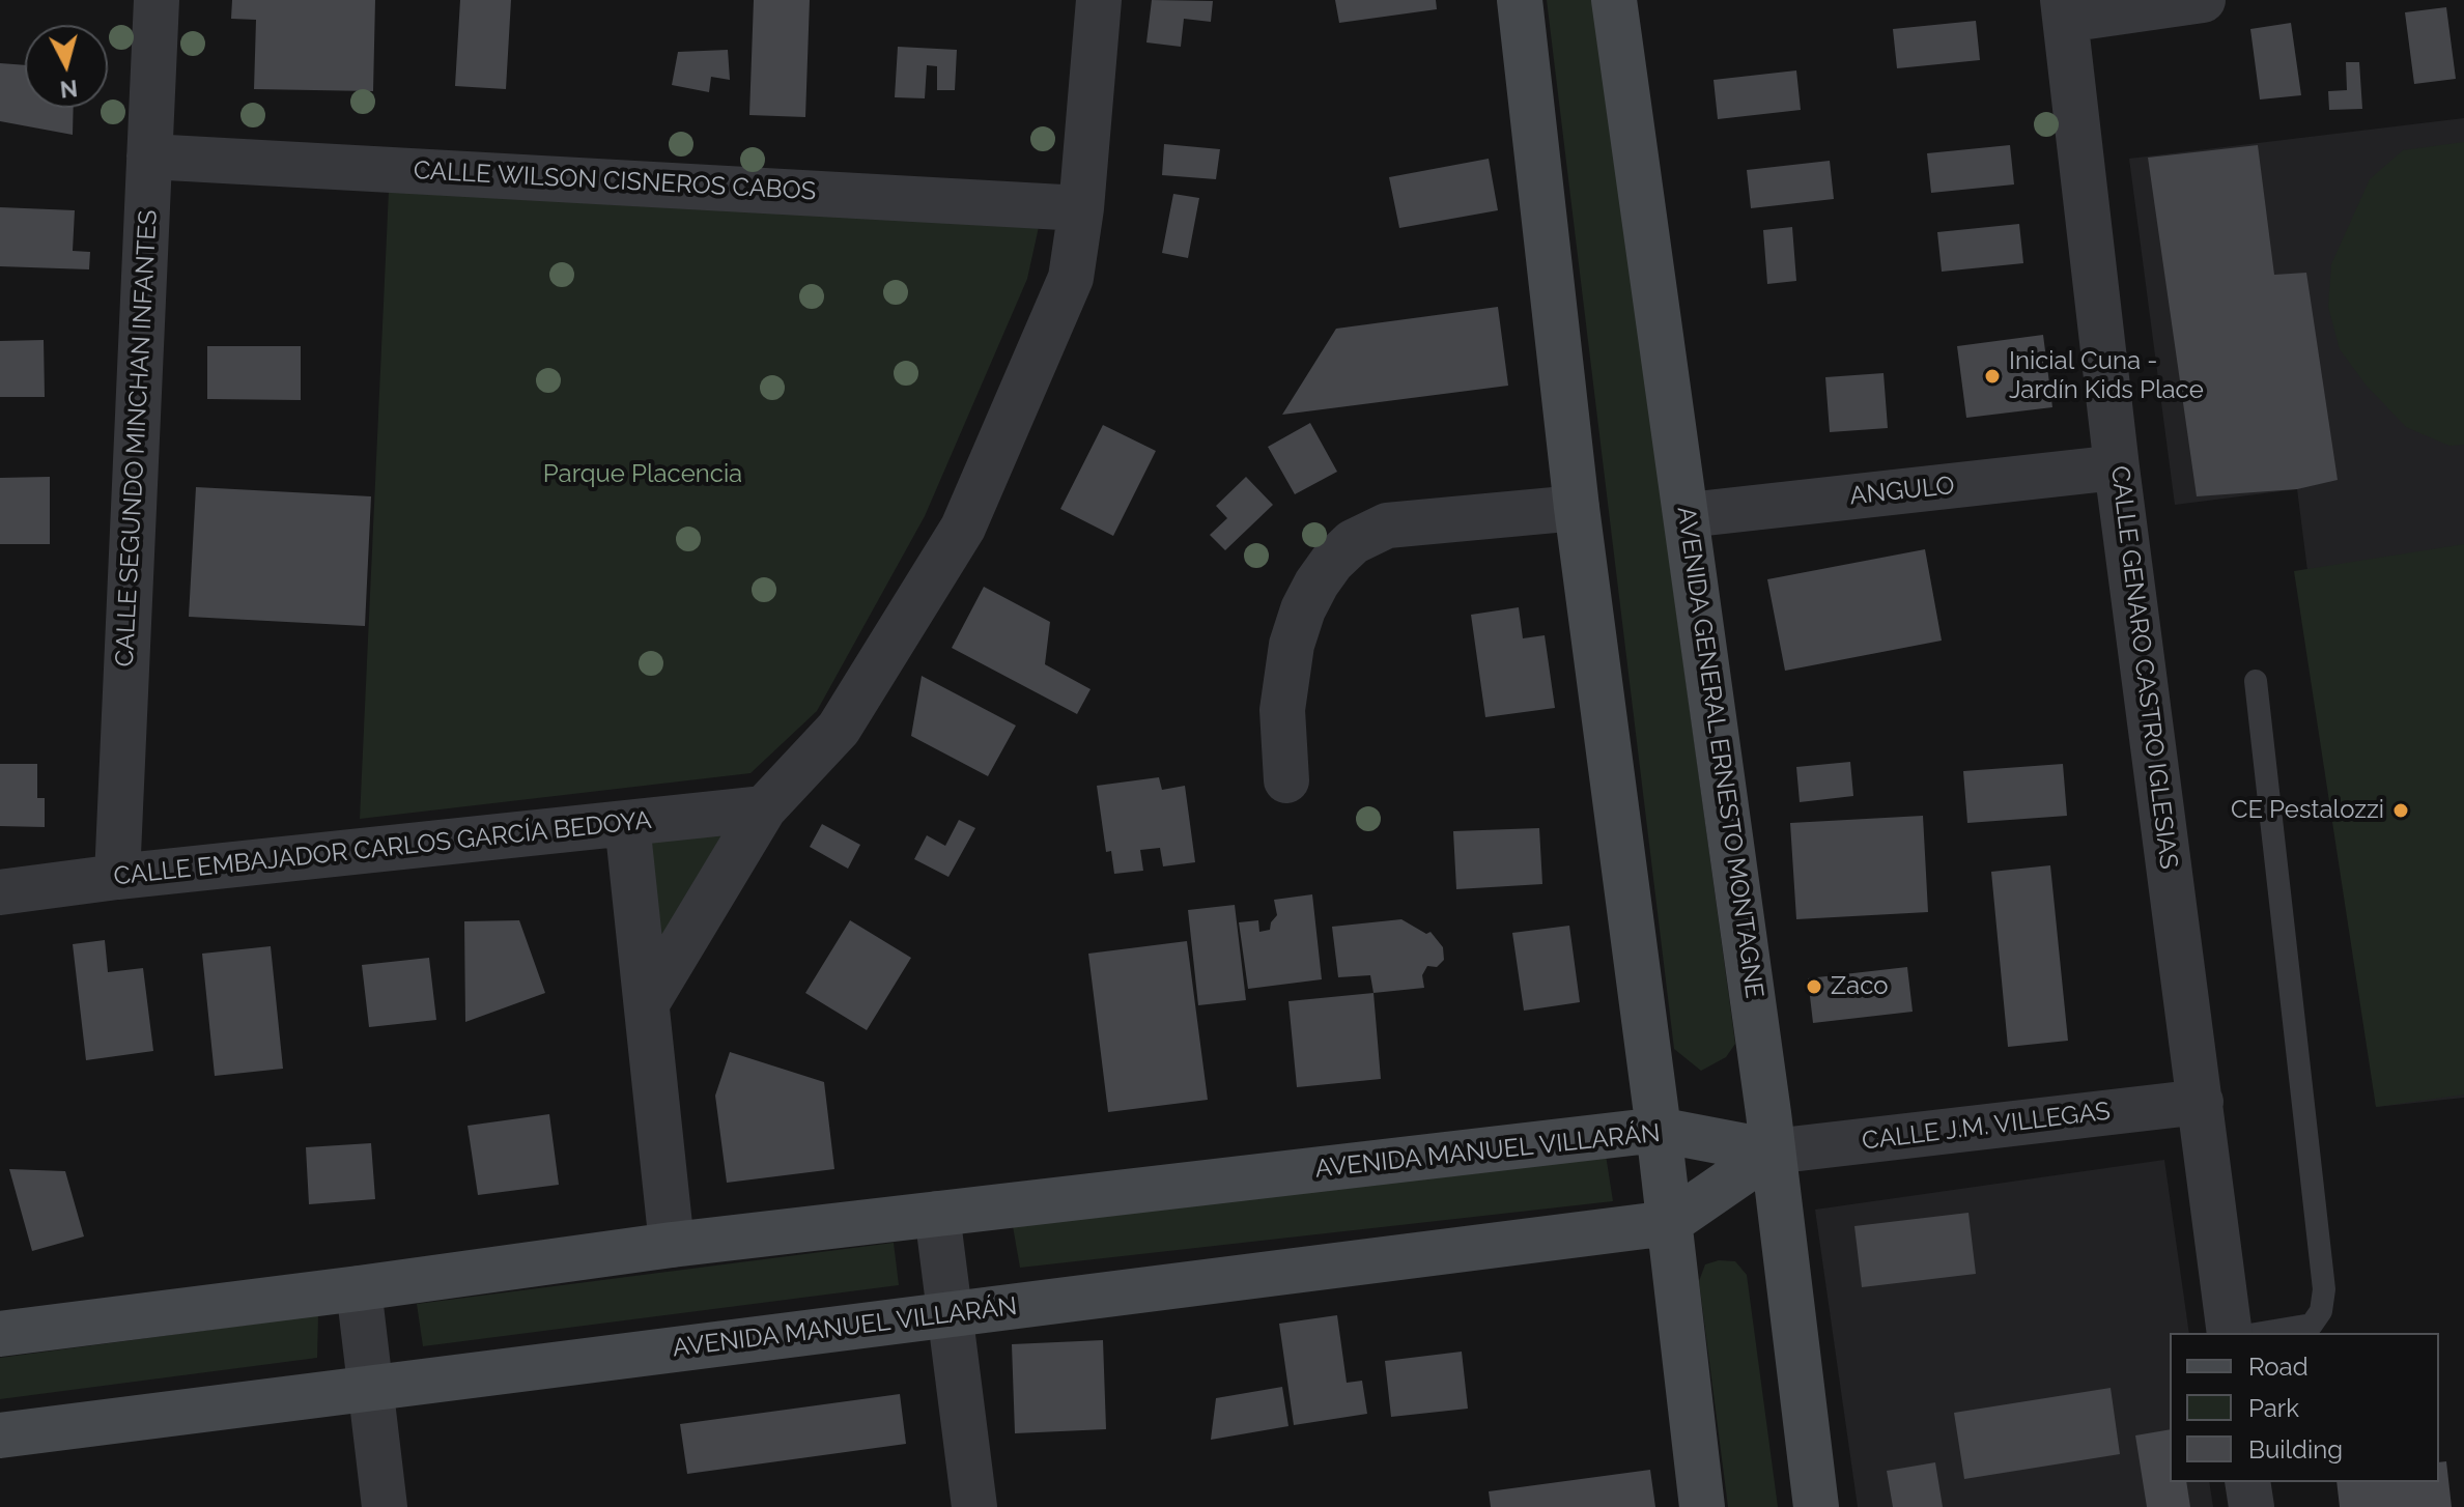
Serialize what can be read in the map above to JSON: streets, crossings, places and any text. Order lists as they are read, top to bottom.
{
  "streets": {
    "main road": ["AVENIDA GENERAL ERNESTO MONTAGNE", "AVENIDA MANUEL VILLARÁN"],
    "street": [
      "CALLE WILSON CISNEROS CABOS",
      "CALLE SEGUNDO MINCHAN INFANTES",
      "ANGULO",
      "CALLE GENARO CASTRO IGLESIAS",
      "CALLE EMBAJADOR CARLOS GARCÍA BEDOYA",
      "CALLE J.M. VILLEGAS"
    ]
  },
  "crossings": [
    ["CALLE WILSON CISNEROS CABOS", "CALLE SEGUNDO MINCHAN INFANTES"],
    ["CALLE SEGUNDO MINCHAN INFANTES", "CALLE EMBAJADOR CARLOS GARCÍA BEDOYA"],
    ["ANGULO", "CALLE GENARO CASTRO IGLESIAS"],
    ["ANGULO", "AVENIDA GENERAL ERNESTO MONTAGNE"],
    ["CALLE GENARO CASTRO IGLESIAS", "CALLE J.M. VILLEGAS"],
    ["AVENIDA GENERAL ERNESTO MONTAGNE", "CALLE J.M. VILLEGAS"],
    ["AVENIDA GENERAL ERNESTO MONTAGNE", "AVENIDA MANUEL VILLARÁN"],
    ["CALLE J.M. VILLEGAS", "AVENIDA MANUEL VILLARÁN"]
  ],
  "parks": ["Parque Placencia"],
  "places": ["Inicial Cuna - Jardín Kids Place", "CE Pestalozzi", "Zaco"],
  "legend": ["Road", "Park", "Building"],
  "north": "bottom"
}
